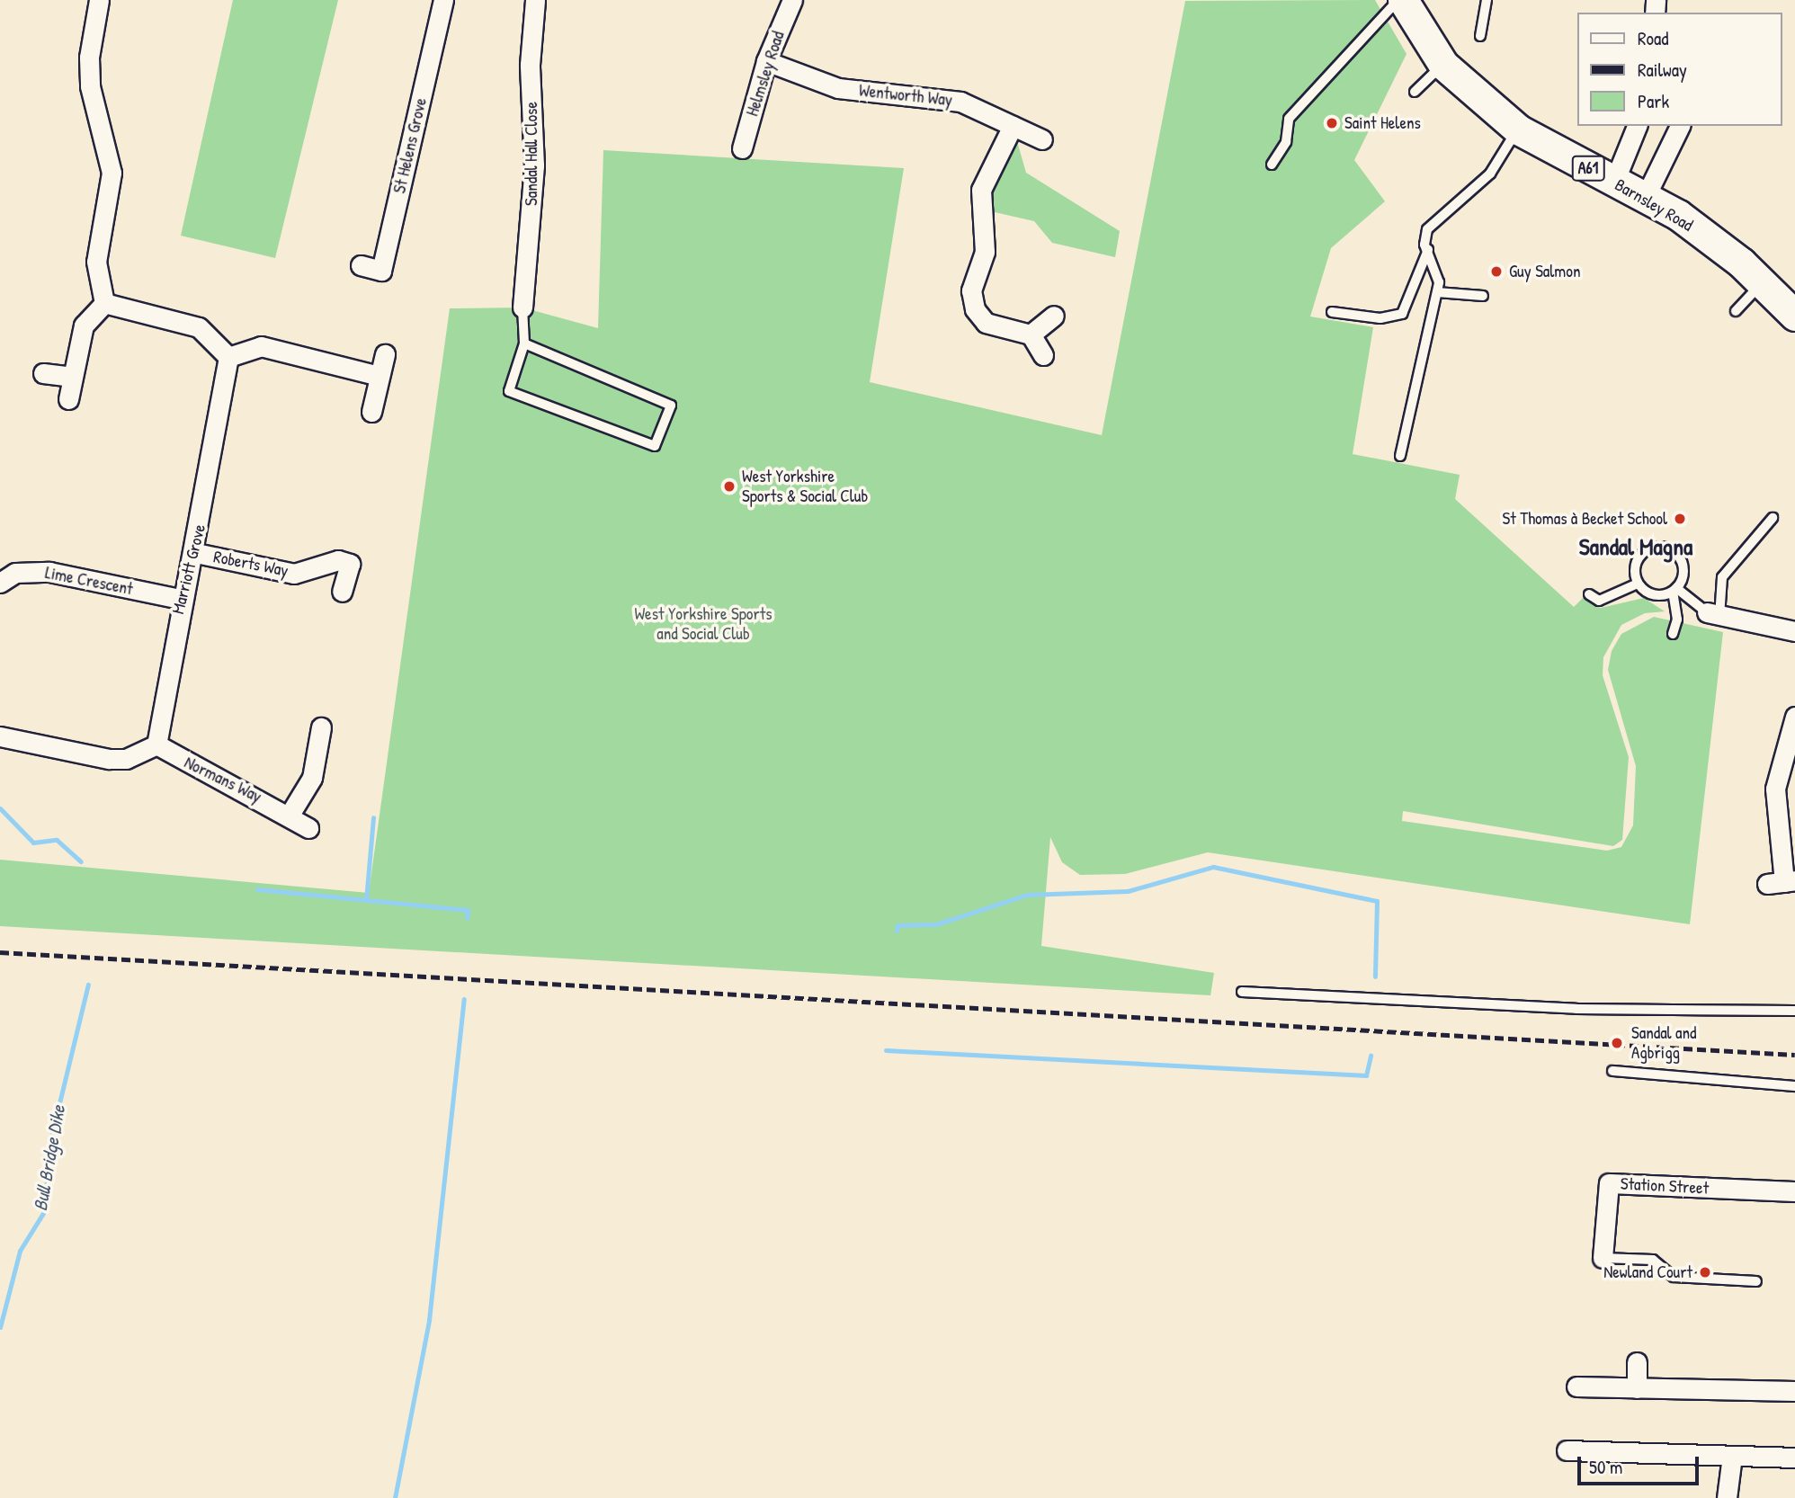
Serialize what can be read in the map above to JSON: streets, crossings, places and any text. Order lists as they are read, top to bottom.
{
  "streets": {
    "main road": ["A61", "Barnsley Road"],
    "street": [
      "Helmsley Road",
      "Wentworth Way",
      "St Helens Grove",
      "Sandal Hall Close",
      "Roberts Way",
      "Marriott Grove",
      "Lime Crescent",
      "Normans Way",
      "Station Street"
    ]
  },
  "crossings": [
    ["Helmsley Road", "Wentworth Way"],
    ["Roberts Way", "Marriott Grove"],
    ["Marriott Grove", "Lime Crescent"],
    ["Marriott Grove", "Normans Way"]
  ],
  "districts": ["Sandal Magna"],
  "water": ["Bull Bridge Dike"],
  "parks": ["West Yorkshire Sports and Social Club"],
  "places": [
    "Saint Helens",
    "Guy Salmon",
    "West Yorkshire Sports & Social Club",
    "St Thomas à Becket School",
    "Sandal and Agbrigg",
    "Newland Court"
  ],
  "legend": ["Road", "Railway", "Park"],
  "scale_bar": "50 m"
}
